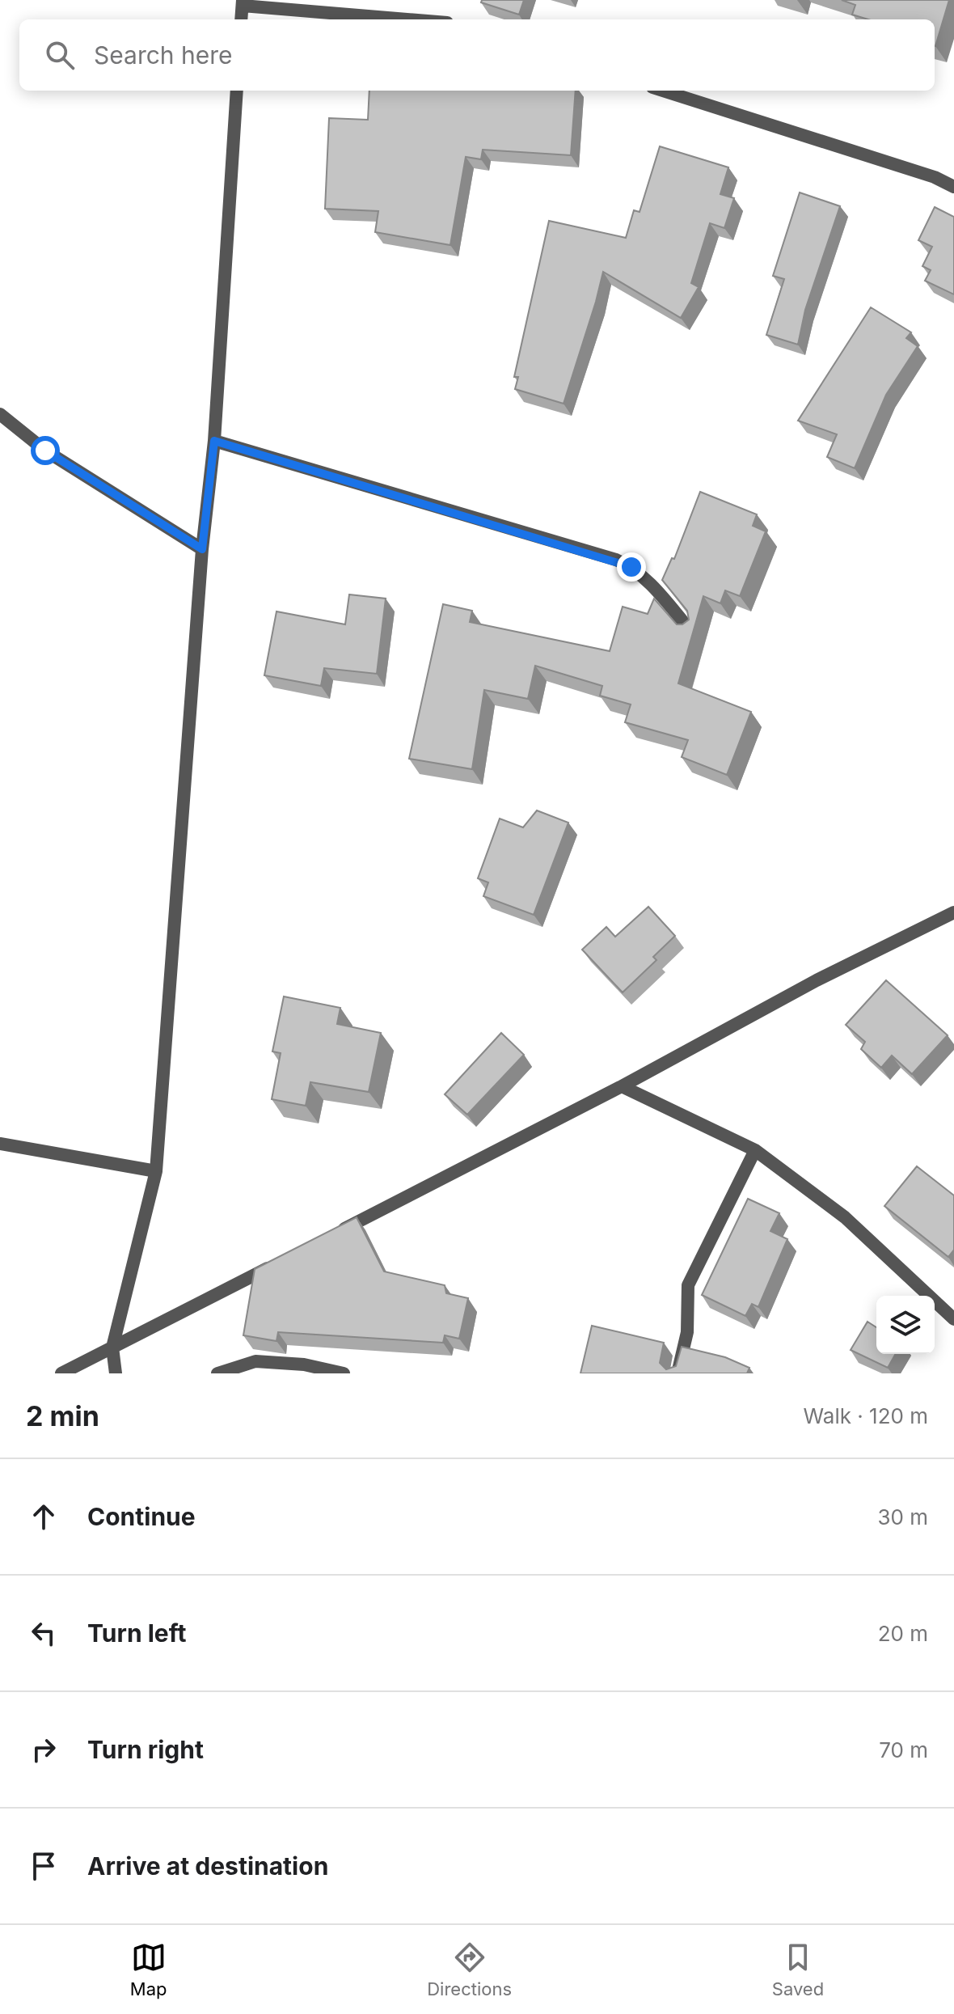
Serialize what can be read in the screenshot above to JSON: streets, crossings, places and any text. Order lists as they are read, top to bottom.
{
  "page": {
    "search": "Search here",
    "heading": ["2 min", "Walk · 120 m"],
    "list": [
      ["Continue", "30 m"],
      ["Turn left", "20 m"],
      ["Turn right", "70 m"],
      "Arrive at destination"
    ],
    "nav": ["Map", "Directions", "Saved"]
  }
}
